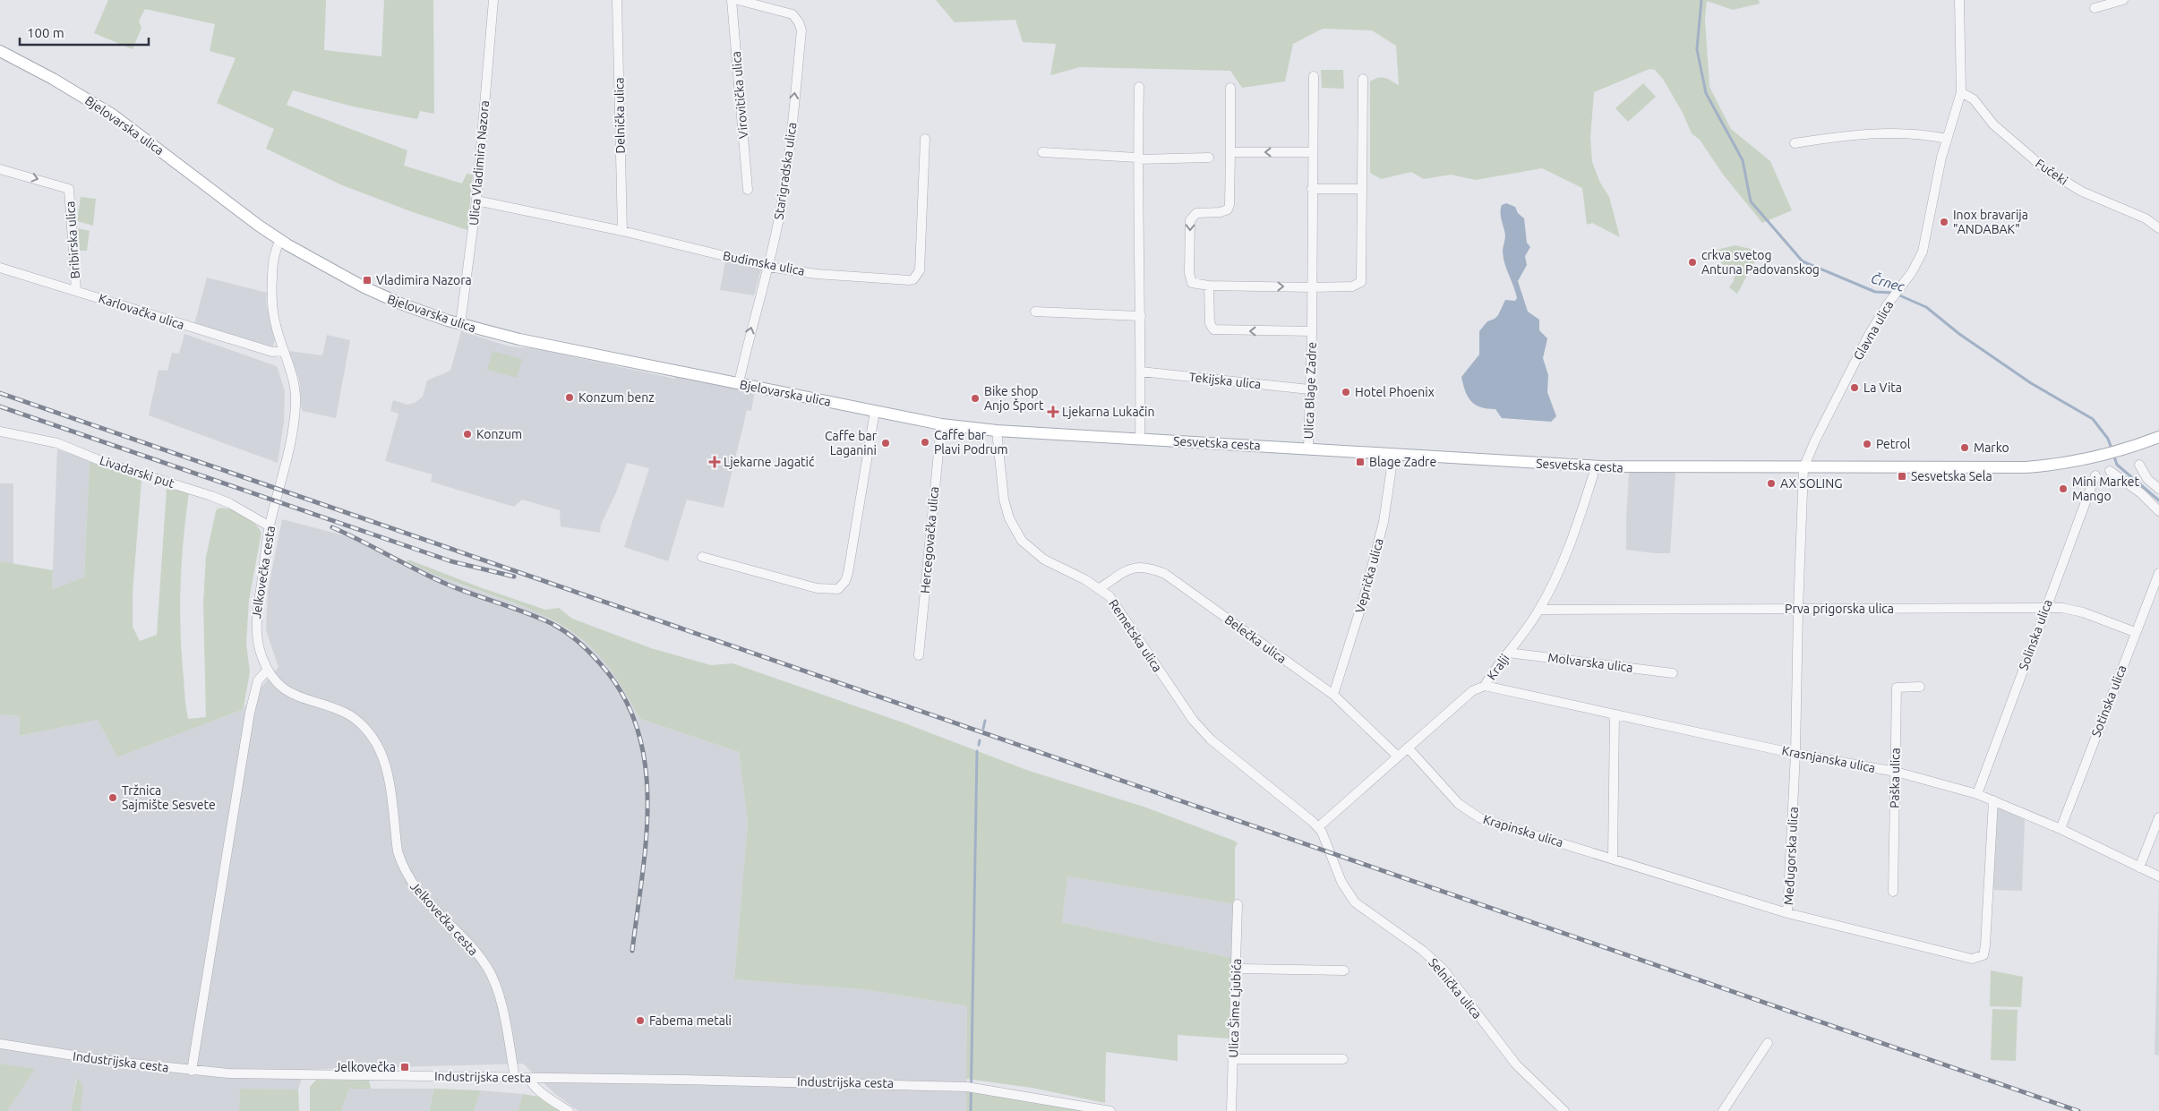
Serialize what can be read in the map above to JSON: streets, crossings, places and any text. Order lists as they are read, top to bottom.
{
  "streets": {
    "main road": ["Bjelovarska ulica", "Sesvetska cesta"],
    "street": [
      "Virovitička ulica",
      "Delnička ulica",
      "Ulica Vladimira Nazora",
      "Starigradska ulica",
      "Fučeki",
      "Bribirska ulica",
      "Budimska ulica",
      "Karlovačka ulica",
      "Glavna ulica",
      "Tekijska ulica",
      "Ulica Blage Zadre",
      "Livadarski put",
      "Hercegovačka ulica",
      "Jelkovečka cesta",
      "Veprička ulica",
      "Prva prigorska ulica",
      "Solinska ulica",
      "Remetska ulica",
      "Belečka ulica",
      "Molvarska ulica",
      "Kralji",
      "Sotinska ulica",
      "Krasnjanska ulica",
      "Paška ulica",
      "Krapinska ulica",
      "Međugorska ulica",
      "Selnička ulica",
      "Ulica Šime Ljubića",
      "Industrijska cesta"
    ]
  },
  "crossings": [
    ["Delnička ulica", "Budimska ulica"],
    ["Bjelovarska ulica", "Ulica Vladimira Nazora"],
    ["Bjelovarska ulica", "Starigradska ulica"],
    ["Bjelovarska ulica", "Sesvetska cesta"],
    ["Bjelovarska ulica", "Hercegovačka ulica"],
    ["Bjelovarska ulica", "Jelkovečka cesta"],
    ["Bjelovarska ulica", "Remetska ulica"],
    ["Ulica Vladimira Nazora", "Budimska ulica"],
    ["Starigradska ulica", "Budimska ulica"],
    ["Fučeki", "Glavna ulica"],
    ["Bribirska ulica", "Karlovačka ulica"],
    ["Karlovačka ulica", "Jelkovečka cesta"],
    ["Glavna ulica", "Sesvetska cesta"],
    ["Glavna ulica", "Međugorska ulica"],
    ["Tekijska ulica", "Ulica Blage Zadre"],
    ["Ulica Blage Zadre", "Sesvetska cesta"],
    ["Sesvetska cesta", "Veprička ulica"],
    ["Sesvetska cesta", "Remetska ulica"],
    ["Sesvetska cesta", "Međugorska ulica"],
    ["Livadarski put", "Jelkovečka cesta"],
    ["Jelkovečka cesta", "Industrijska cesta"],
    ["Veprička ulica", "Belečka ulica"],
    ["Prva prigorska ulica", "Solinska ulica"],
    ["Prva prigorska ulica", "Kralji"],
    ["Prva prigorska ulica", "Sotinska ulica"],
    ["Prva prigorska ulica", "Međugorska ulica"],
    ["Solinska ulica", "Krasnjanska ulica"],
    ["Remetska ulica", "Belečka ulica"],
    ["Remetska ulica", "Kralji"],
    ["Remetska ulica", "Selnička ulica"],
    ["Belečka ulica", "Kralji"],
    ["Molvarska ulica", "Kralji"],
    ["Kralji", "Krasnjanska ulica"],
    ["Kralji", "Krapinska ulica"],
    ["Kralji", "Selnička ulica"],
    ["Sotinska ulica", "Krasnjanska ulica"],
    ["Krasnjanska ulica", "Paška ulica"],
    ["Krasnjanska ulica", "Međugorska ulica"],
    ["Krapinska ulica", "Međugorska ulica"]
  ],
  "one_way": ["Starigradska ulica", "Bribirska ulica"],
  "water": ["Črnec"],
  "places": {
    "other": [
      "Inox bravarija \"ANDABAK\"",
      "crkva svetog Antuna Padovanskog",
      "La Vita",
      "Hotel Phoenix",
      "Konzum benz",
      "Bike shop Anjo Šport",
      "Konzum",
      "Caffe bar Plavi Podrum",
      "Caffe bar Laganini",
      "Petrol",
      "Marko",
      "AX SOLING",
      "Mini Market Mango",
      "Tržnica Sajmište Sesvete",
      "Fabema metali"
    ],
    "transit": [
      "Vladimira Nazora",
      "Blage Zadre",
      "Sesvetska Sela",
      "Jelkovečka"
    ],
    "health": ["Ljekarna Lukačin", "Ljekarne Jagatić"]
  },
  "scale_bar": "100 m"
}
